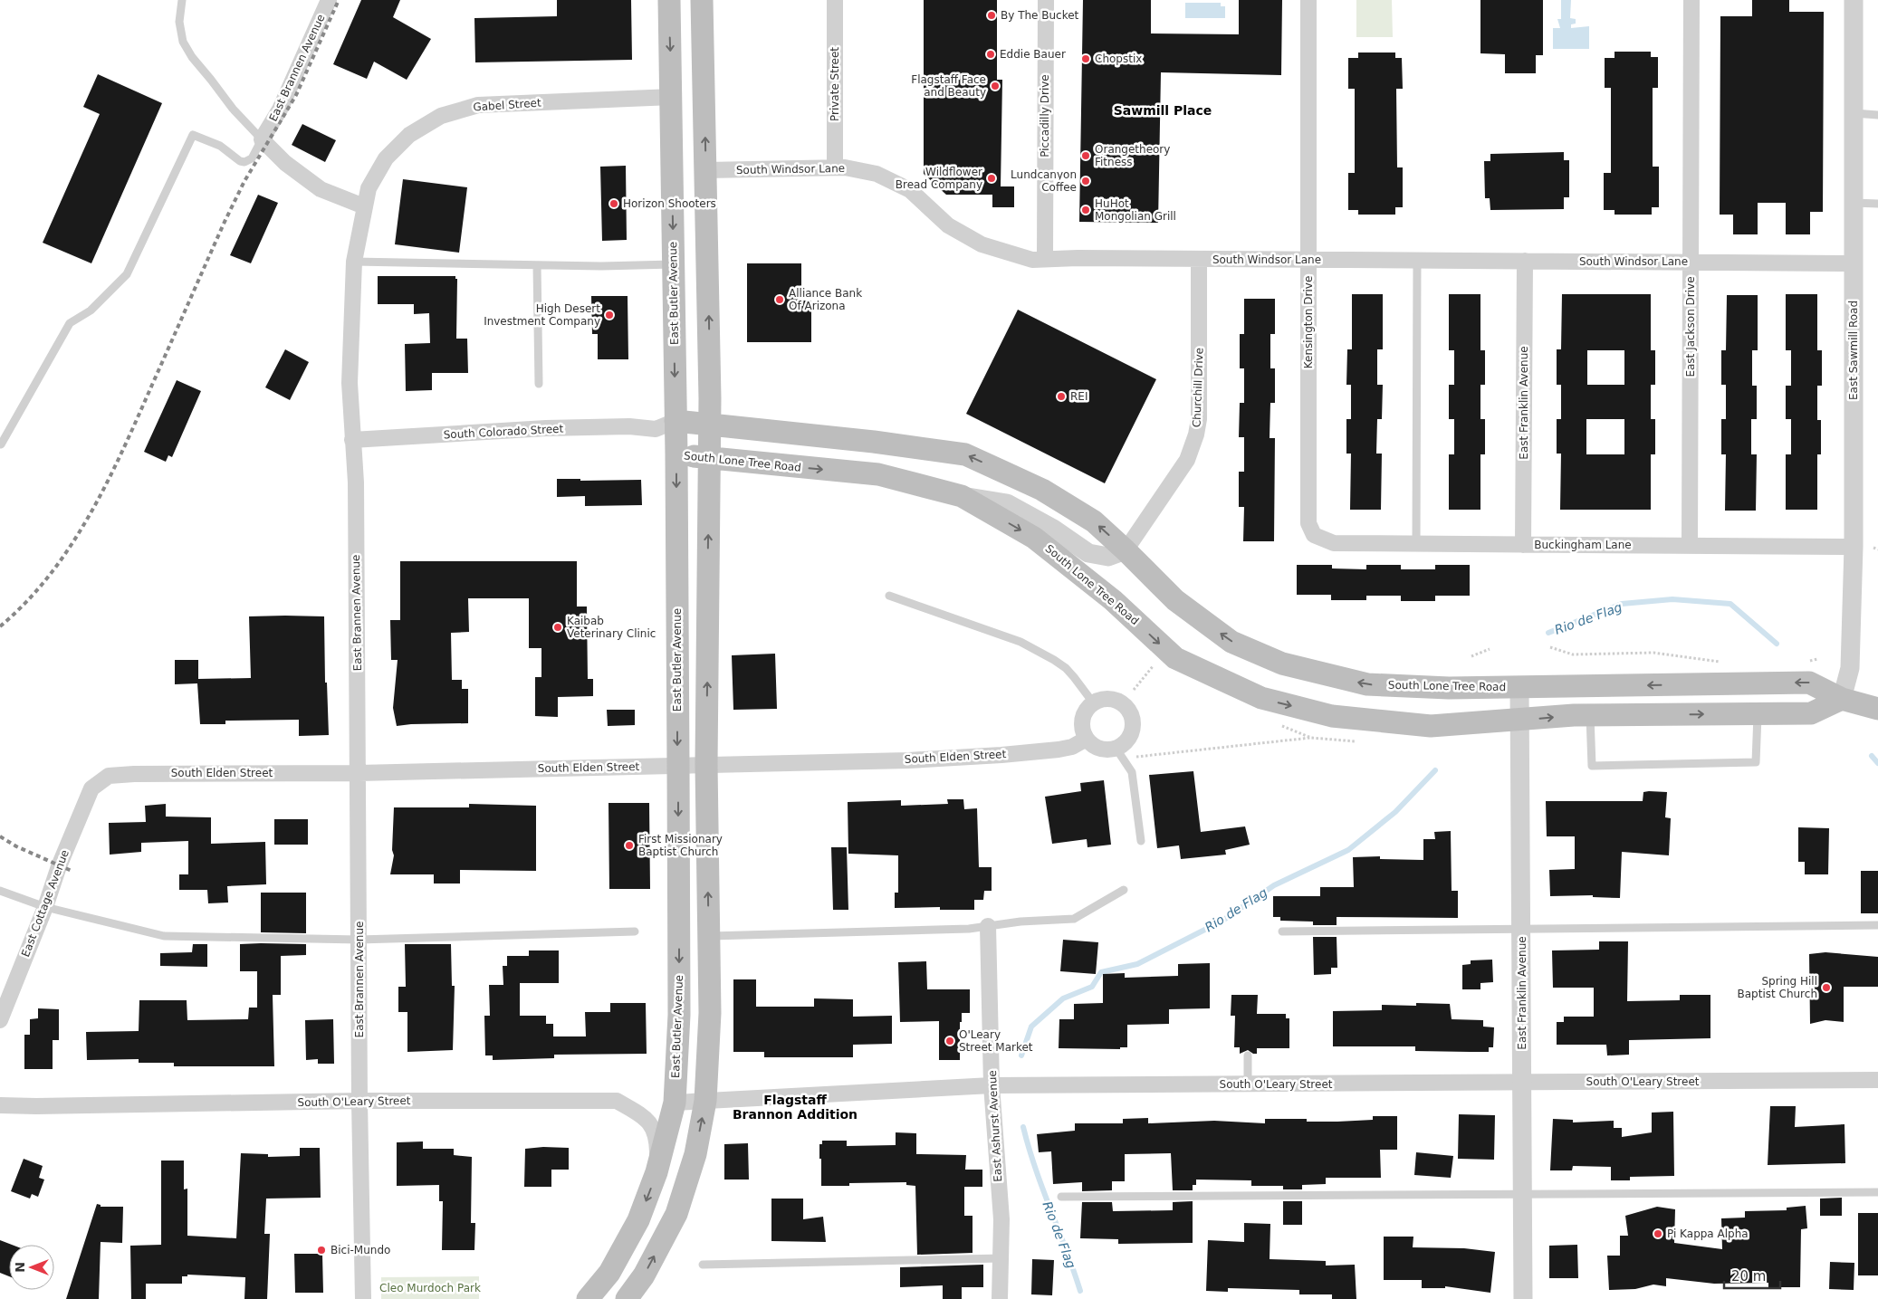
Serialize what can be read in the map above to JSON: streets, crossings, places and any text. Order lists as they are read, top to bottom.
{
  "streets": {
    "main road": ["East Butler Avenue", "South Lone Tree Road"],
    "street": [
      "East Brannen Avenue",
      "Private Street",
      "Gabel Street",
      "Piccadilly Drive",
      "South Windsor Lane",
      "Kensington Drive",
      "East Jackson Drive",
      "East Sawmill Road",
      "Churchill Drive",
      "East Franklin Avenue",
      "South Colorado Street",
      "Buckingham Lane",
      "South Elden Street",
      "East Cottage Avenue",
      "South O'Leary Street",
      "East Ashurst Avenue"
    ]
  },
  "crossings": [
    ["East Brannen Avenue", "Gabel Street"],
    ["East Brannen Avenue", "South Colorado Street"],
    ["East Brannen Avenue", "South Elden Street"],
    ["East Brannen Avenue", "South O'Leary Street"],
    ["Private Street", "South Windsor Lane"],
    ["Gabel Street", "East Butler Avenue"],
    ["Piccadilly Drive", "South Windsor Lane"],
    ["South Windsor Lane", "Kensington Drive"],
    ["South Windsor Lane", "East Jackson Drive"],
    ["South Windsor Lane", "East Sawmill Road"],
    ["South Windsor Lane", "Churchill Drive"],
    ["South Windsor Lane", "East Franklin Avenue"],
    ["East Butler Avenue", "South Colorado Street"],
    ["East Butler Avenue", "South Lone Tree Road"],
    ["East Butler Avenue", "South Elden Street"],
    ["East Butler Avenue", "South O'Leary Street"],
    ["Kensington Drive", "Buckingham Lane"],
    ["East Jackson Drive", "Buckingham Lane"],
    ["East Sawmill Road", "South Lone Tree Road"],
    ["East Sawmill Road", "Buckingham Lane"],
    ["Churchill Drive", "South Lone Tree Road"],
    ["East Franklin Avenue", "South Lone Tree Road"],
    ["East Franklin Avenue", "Buckingham Lane"],
    ["East Franklin Avenue", "South O'Leary Street"],
    ["South Colorado Street", "South Lone Tree Road"],
    ["South Elden Street", "East Cottage Avenue"],
    ["South O'Leary Street", "East Ashurst Avenue"]
  ],
  "districts": ["Sawmill Place", "Flagstaff Brannon Addition"],
  "water": ["Rio de Flag"],
  "parks": ["Cleo Murdoch Park"],
  "places": [
    "By The Bucket",
    "Eddie Bauer",
    "Chopstix",
    "Flagstaff Face and Beauty",
    "Orangetheory Fitness",
    "Wildflower Bread Company",
    "Lundcanyon Coffee",
    "Horizon Shooters",
    "HuHot Mongolian Grill",
    "Alliance Bank Of Arizona",
    "High Desert Investment Company",
    "REI",
    "Kaibab Veterinary Clinic",
    "First Missionary Baptist Church",
    "Spring Hill Baptist Church",
    "O'Leary Street Market",
    "Pi Kappa Alpha",
    "Bici-Mundo"
  ],
  "scale_bar": "20 m",
  "north": "left"
}
